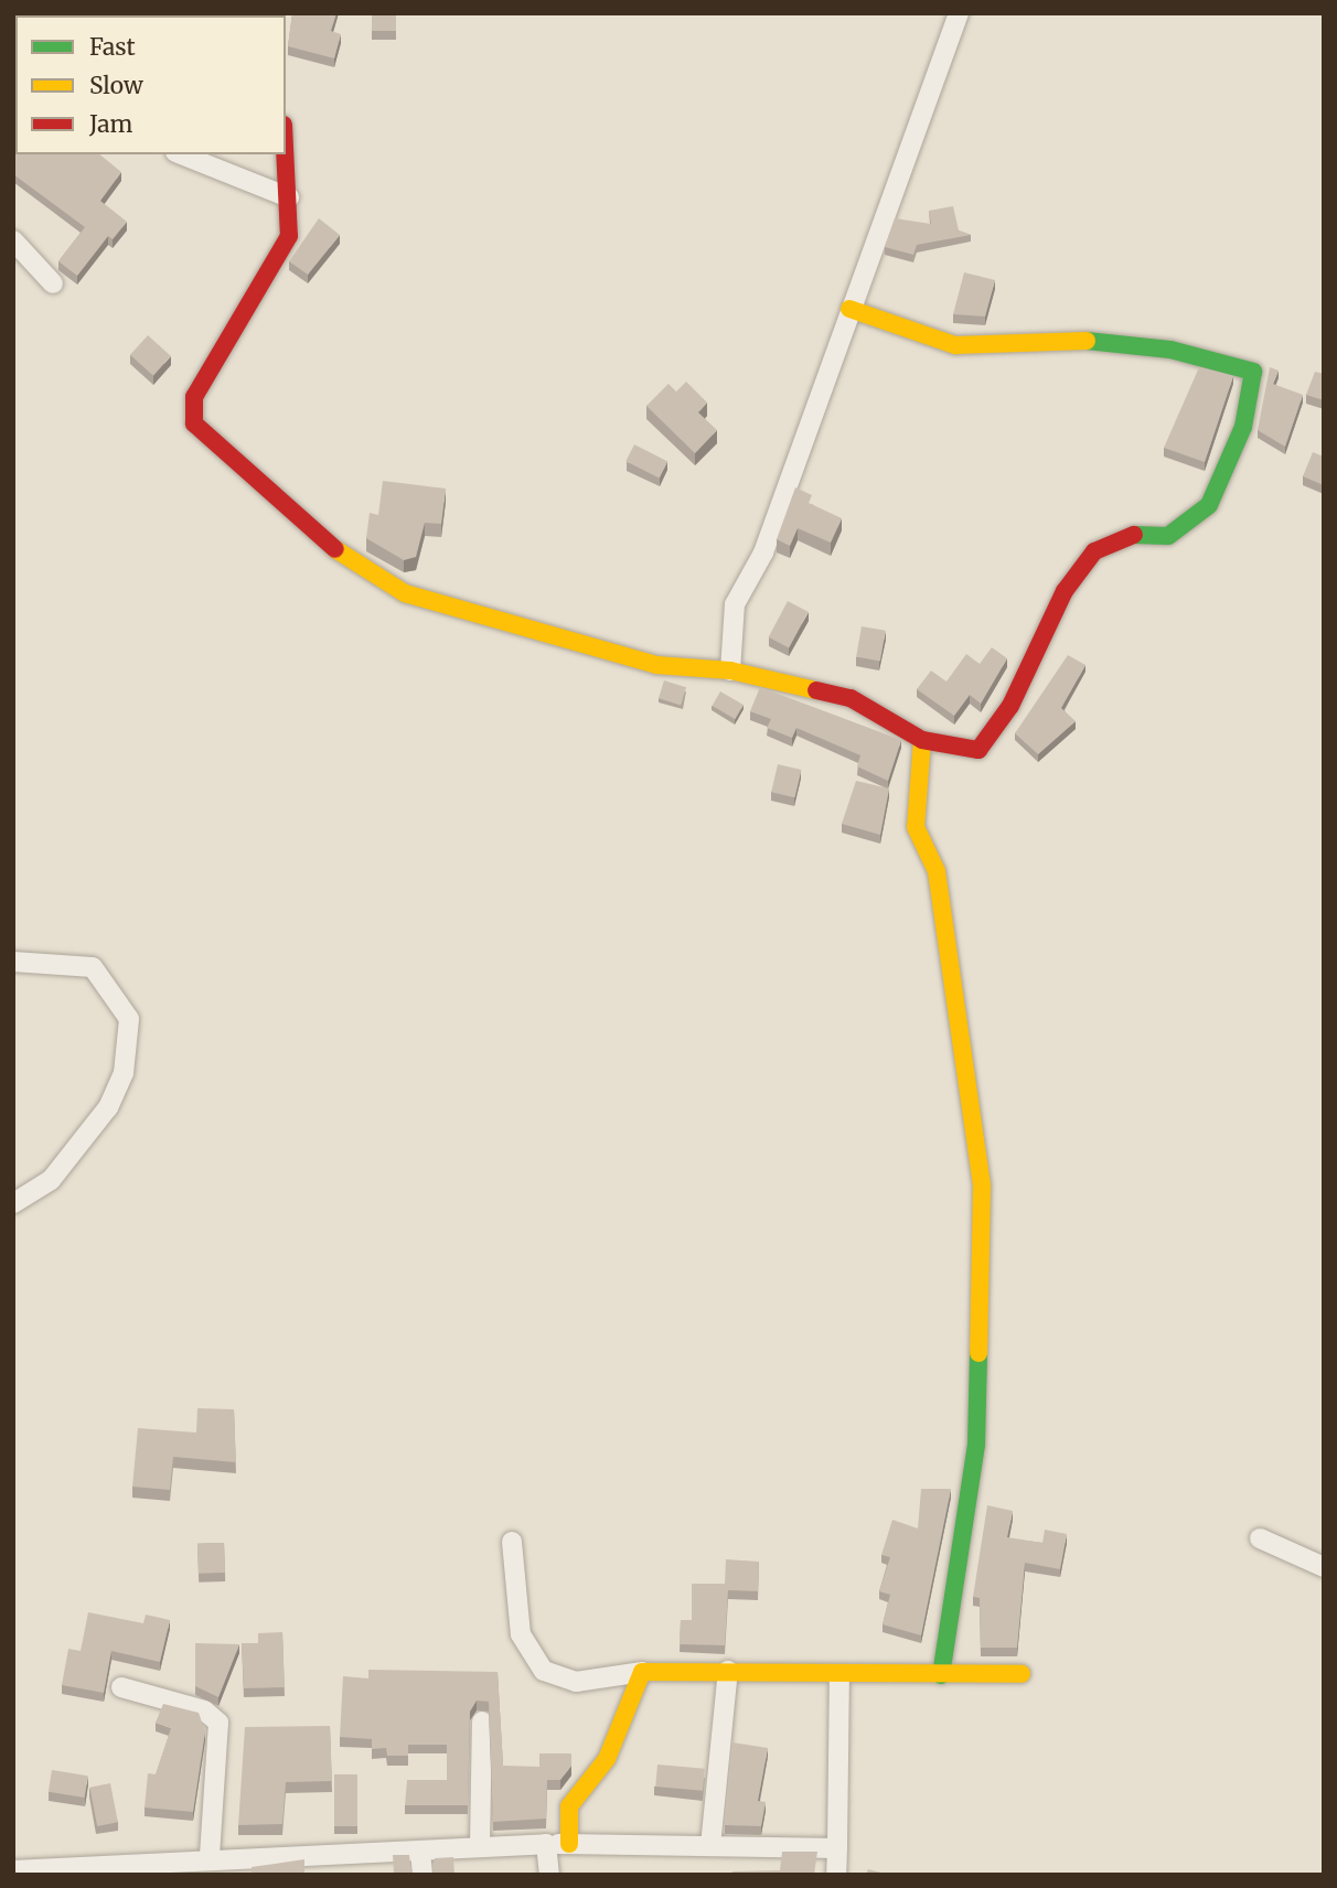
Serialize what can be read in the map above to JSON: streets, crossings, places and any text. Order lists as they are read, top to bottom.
{
  "legend": ["Fast", "Slow", "Jam"]
}
